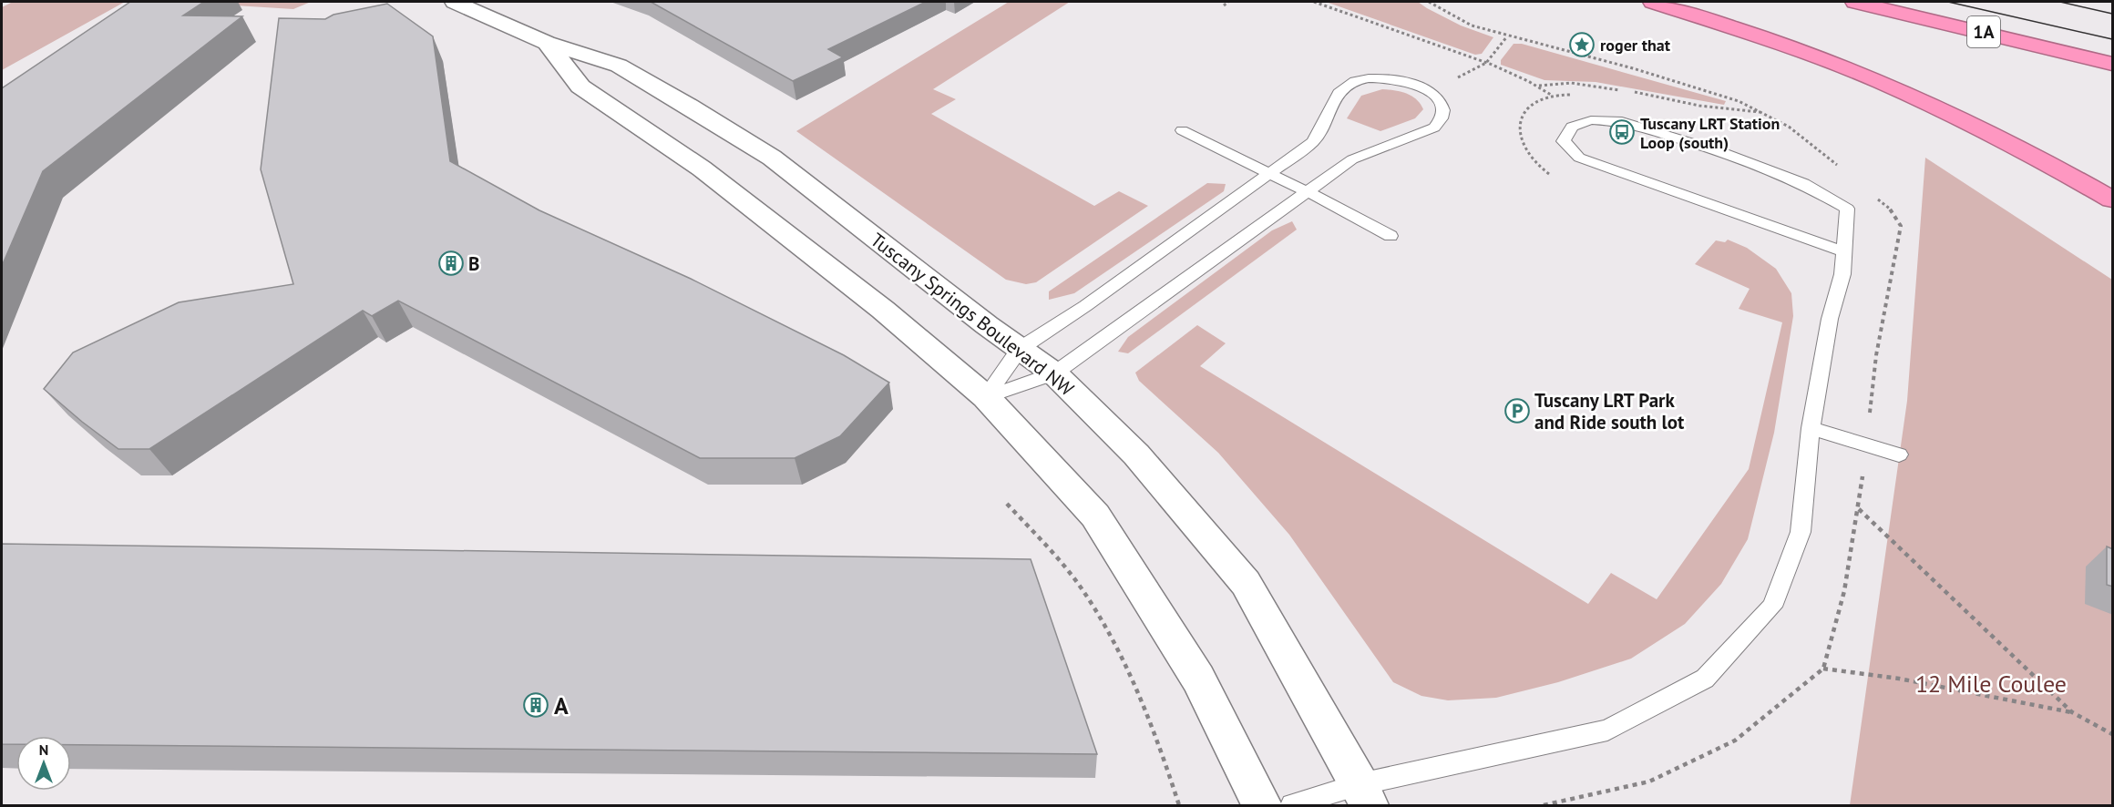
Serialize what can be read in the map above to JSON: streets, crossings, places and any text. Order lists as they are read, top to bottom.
{
  "streets": {
    "highway": ["1A"],
    "street": ["Tuscany Springs Boulevard NW"]
  },
  "parks": ["12 Mile Coulee"],
  "places": {
    "place": ["roger that"],
    "bus stop": ["Tuscany LRT Station Loop (south)"],
    "building": ["B", "A"],
    "parking": ["Tuscany LRT Park and Ride south lot"]
  },
  "north": "top"
}
